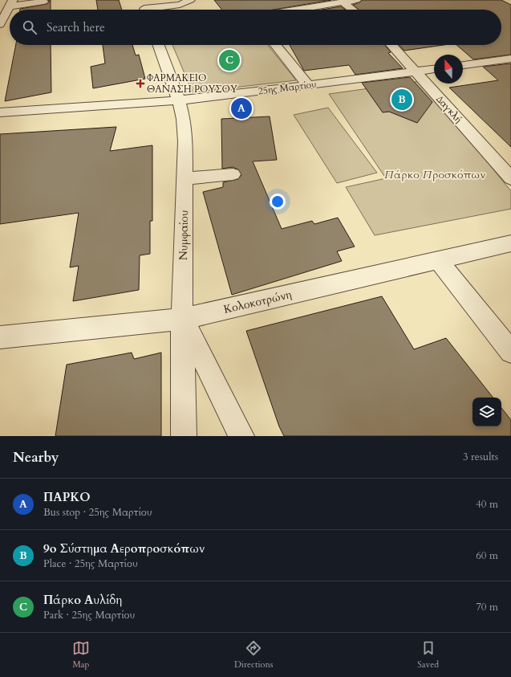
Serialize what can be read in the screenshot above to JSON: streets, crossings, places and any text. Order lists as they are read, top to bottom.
{
  "streets": {
    "street": [
      "25ης Μαρτίου",
      "Δαγκλή",
      "Νυμφαίου",
      "Κολοκοτρώνη"
    ]
  },
  "crossings": [
    ["25ης Μαρτίου", "Δαγκλή"],
    ["25ης Μαρτίου", "Νυμφαίου"],
    ["Νυμφαίου", "Κολοκοτρώνη"]
  ],
  "parks": ["Πάρκο Προσκόπων"],
  "places": {
    "health": ["ΦΑΡΜΑΚΕΙΟ ΘΑΝΑΣΗ ΡΟΥΣΟΥ"]
  },
  "north": "top",
  "page": {
    "search": "Search here",
    "pins": ["C", "B", "A"],
    "heading": ["Nearby", "3 results"],
    "list": [
      {
        "mark": "A",
        "name": "ΠΑΡΚΟ",
        "note": "Bus stop · 25ης Μαρτίου",
        "value": "40 m"
      },
      {
        "mark": "B",
        "name": "9ο Σύστημα Αεροπροσκόπων",
        "note": "Place · 25ης Μαρτίου",
        "value": "60 m"
      },
      {
        "mark": "C",
        "name": "Πάρκο Αυλίδη",
        "note": "Park · 25ης Μαρτίου",
        "value": "70 m"
      }
    ],
    "nav": ["Map", "Directions", "Saved"]
  }
}
